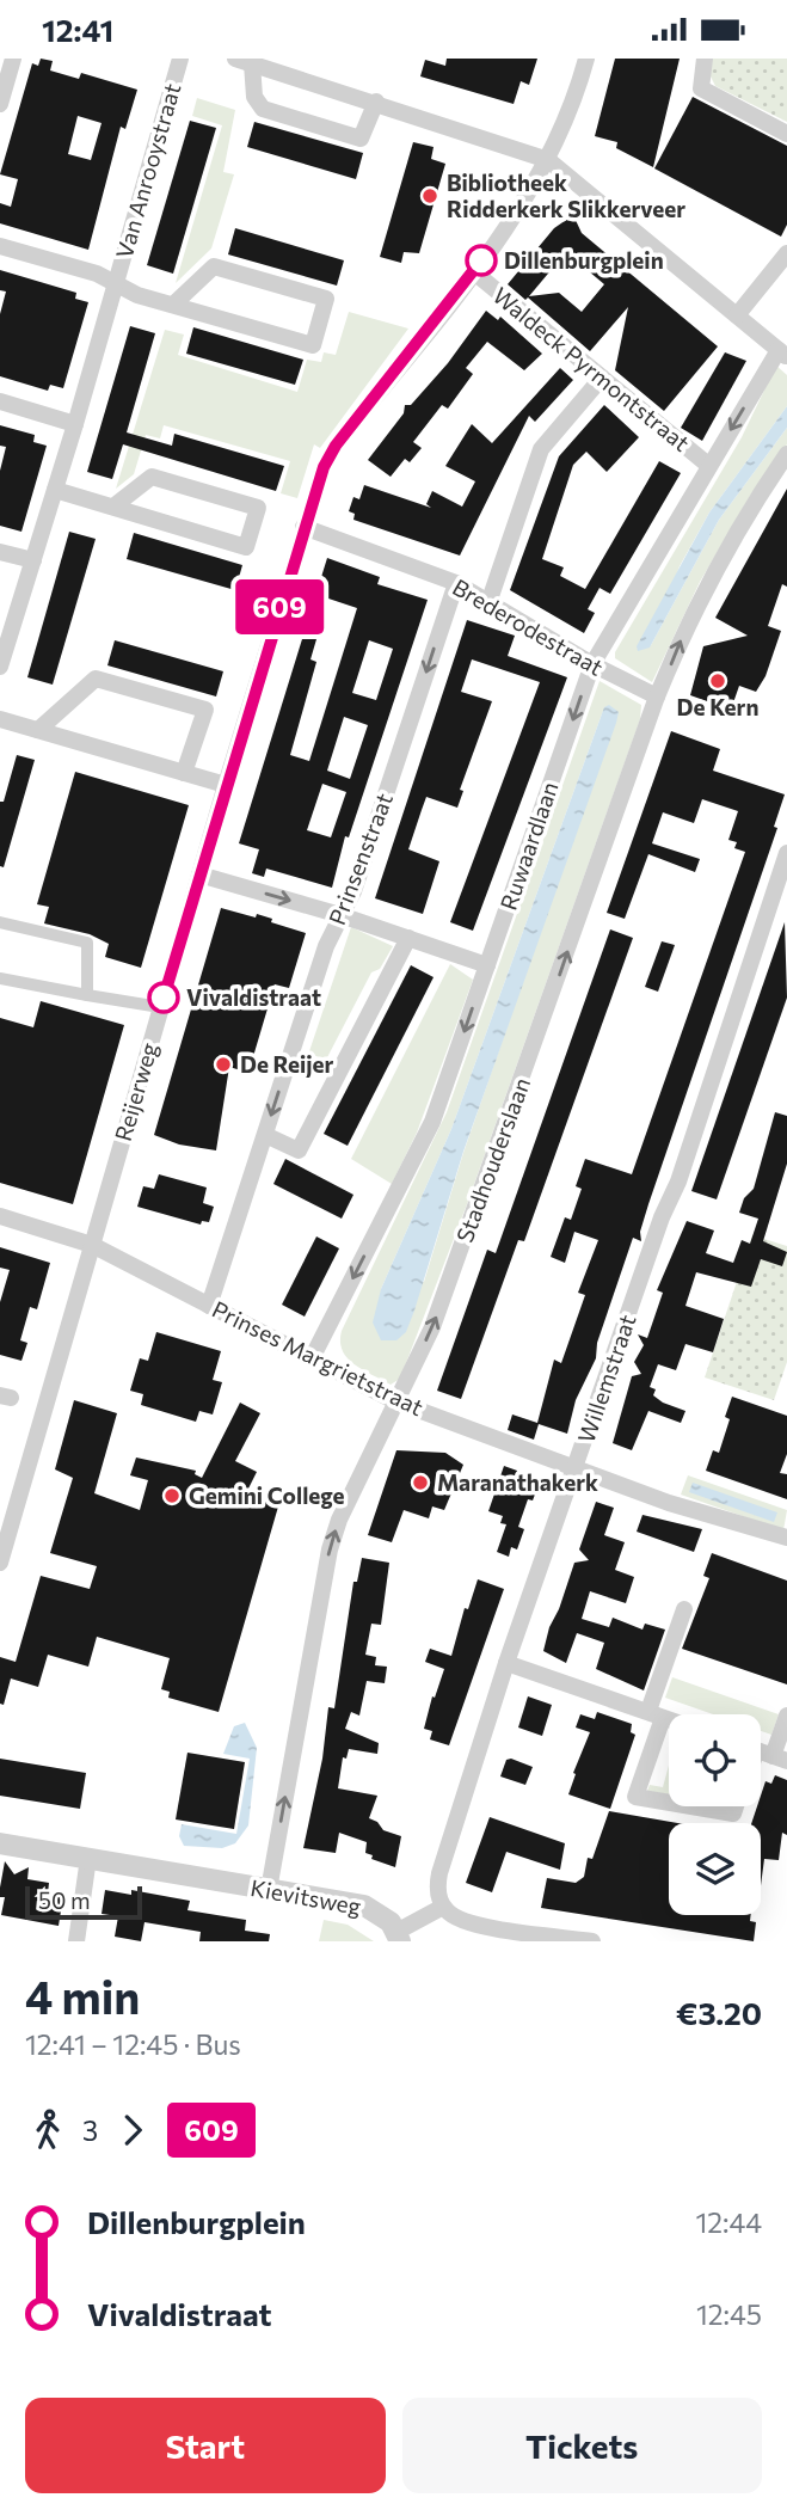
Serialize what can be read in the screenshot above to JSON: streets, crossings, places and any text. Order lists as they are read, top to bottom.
{
  "streets": {
    "street": [
      "Van Anrooystraat",
      "Waldeck Pyrmontstraat",
      "Brederodestraat",
      "Ruwaardlaan",
      "Prinsenstraat",
      "Reijerweg",
      "Stadhouderslaan",
      "Prinses Margrietstraat",
      "Willemstraat",
      "Kievitsweg"
    ]
  },
  "crossings": [
    ["Waldeck Pyrmontstraat", "Ruwaardlaan"],
    ["Waldeck Pyrmontstraat", "Reijerweg"],
    ["Brederodestraat", "Ruwaardlaan"],
    ["Brederodestraat", "Prinsenstraat"],
    ["Brederodestraat", "Reijerweg"],
    ["Brederodestraat", "Stadhouderslaan"],
    ["Ruwaardlaan", "Prinses Margrietstraat"],
    ["Prinsenstraat", "Prinses Margrietstraat"],
    ["Reijerweg", "Prinses Margrietstraat"],
    ["Stadhouderslaan", "Prinses Margrietstraat"],
    ["Stadhouderslaan", "Kievitsweg"],
    ["Prinses Margrietstraat", "Willemstraat"],
    ["Willemstraat", "Kievitsweg"]
  ],
  "one_way": ["Ruwaardlaan", "Prinsenstraat", "Stadhouderslaan"],
  "places": [
    "Bibliotheek Ridderkerk Slikkerveer",
    "Dillenburgplein",
    "De Kern",
    "Vivaldistraat",
    "De Reijer",
    "Maranathakerk",
    "Gemini College"
  ],
  "lines": ["bus line 609"],
  "scale_bar": "50 m",
  "page": {
    "status": "12:41",
    "on_map": "609",
    "scale": "50 m",
    "heading": ["4 min", "12:41 – 12:45 · Bus", "€3.20"],
    "legs": ["3", "609"],
    "list": [
      {
        "name": "Dillenburgplein",
        "value": "12:44"
      },
      {
        "name": "Vivaldistraat",
        "value": "12:45"
      }
    ],
    "buttons": ["Start", "Tickets"]
  }
}
